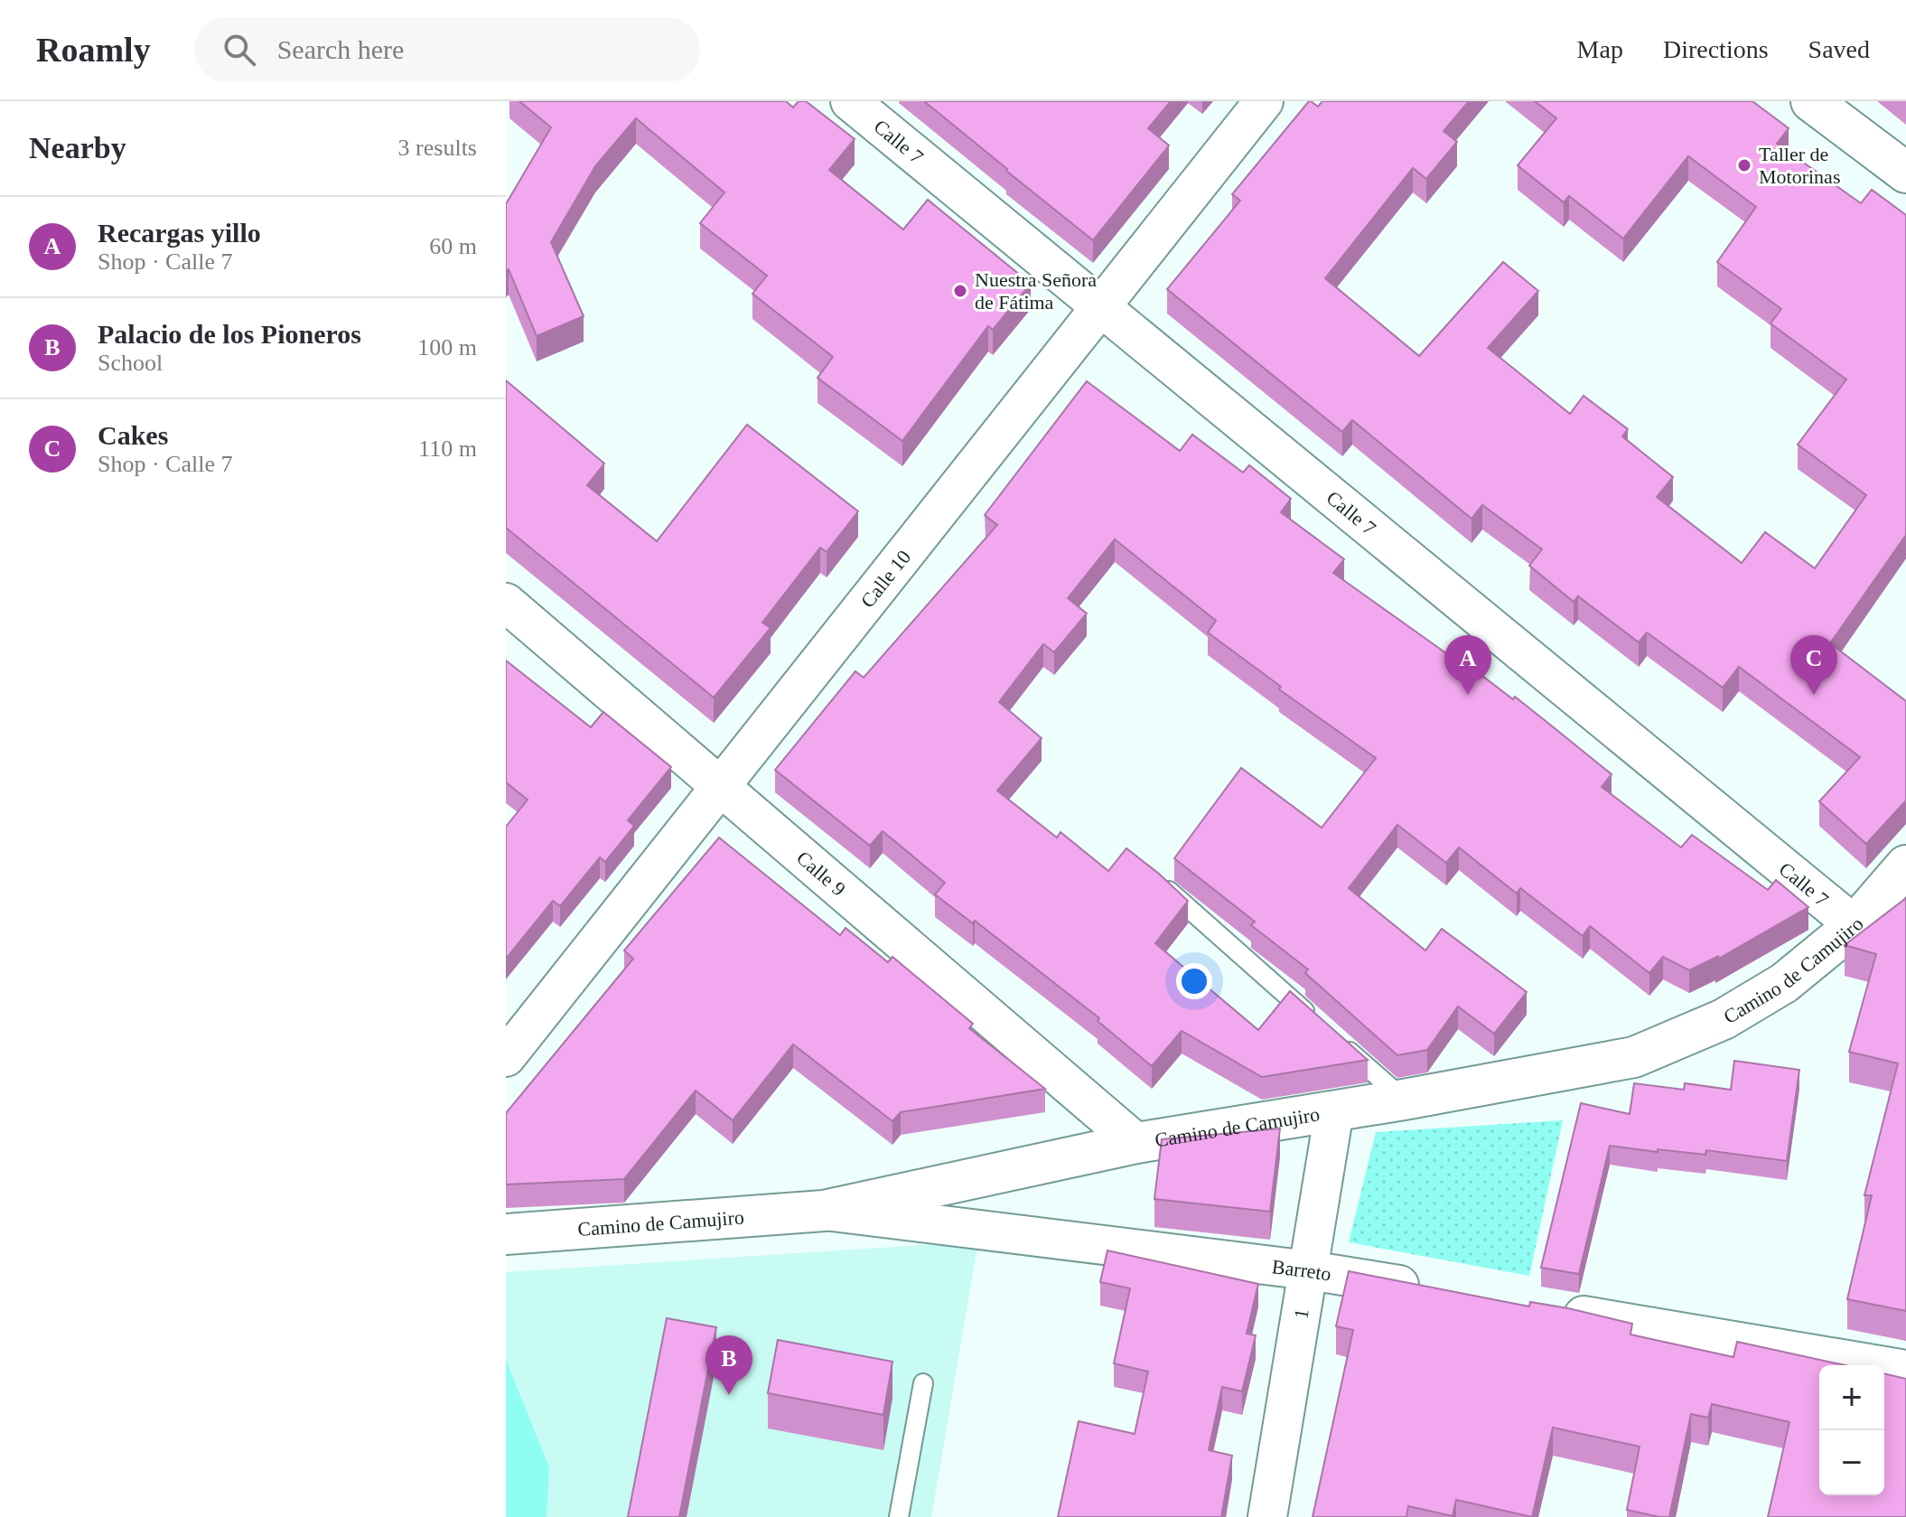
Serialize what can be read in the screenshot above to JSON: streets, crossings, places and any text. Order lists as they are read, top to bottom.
{
  "streets": {
    "street": [
      "Calle 7",
      "Calle 10",
      "Calle 9",
      "Camino de Camujiro",
      "Barreto",
      "1"
    ]
  },
  "crossings": [
    ["Calle 7", "Calle 10"],
    ["Calle 7", "Camino de Camujiro"],
    ["Calle 10", "Calle 9"],
    ["Calle 9", "Camino de Camujiro"],
    ["Camino de Camujiro", "Barreto"],
    ["Camino de Camujiro", "1"],
    ["Barreto", "1"]
  ],
  "places": ["Taller de Motorinas", "Nuestra Señora de Fátima"],
  "page": {
    "header": "Roamly",
    "search": "Search here",
    "nav": ["Map", "Directions", "Saved"],
    "heading": ["Nearby", "3 results"],
    "list": [
      {
        "mark": "A",
        "name": "Recargas yillo",
        "note": "Shop · Calle 7",
        "value": "60 m"
      },
      {
        "mark": "B",
        "name": "Palacio de los Pioneros",
        "note": "School",
        "value": "100 m"
      },
      {
        "mark": "C",
        "name": "Cakes",
        "note": "Shop · Calle 7",
        "value": "110 m"
      }
    ],
    "pins": ["A", "C", "B"],
    "map_buttons": ["+", "−"]
  }
}
